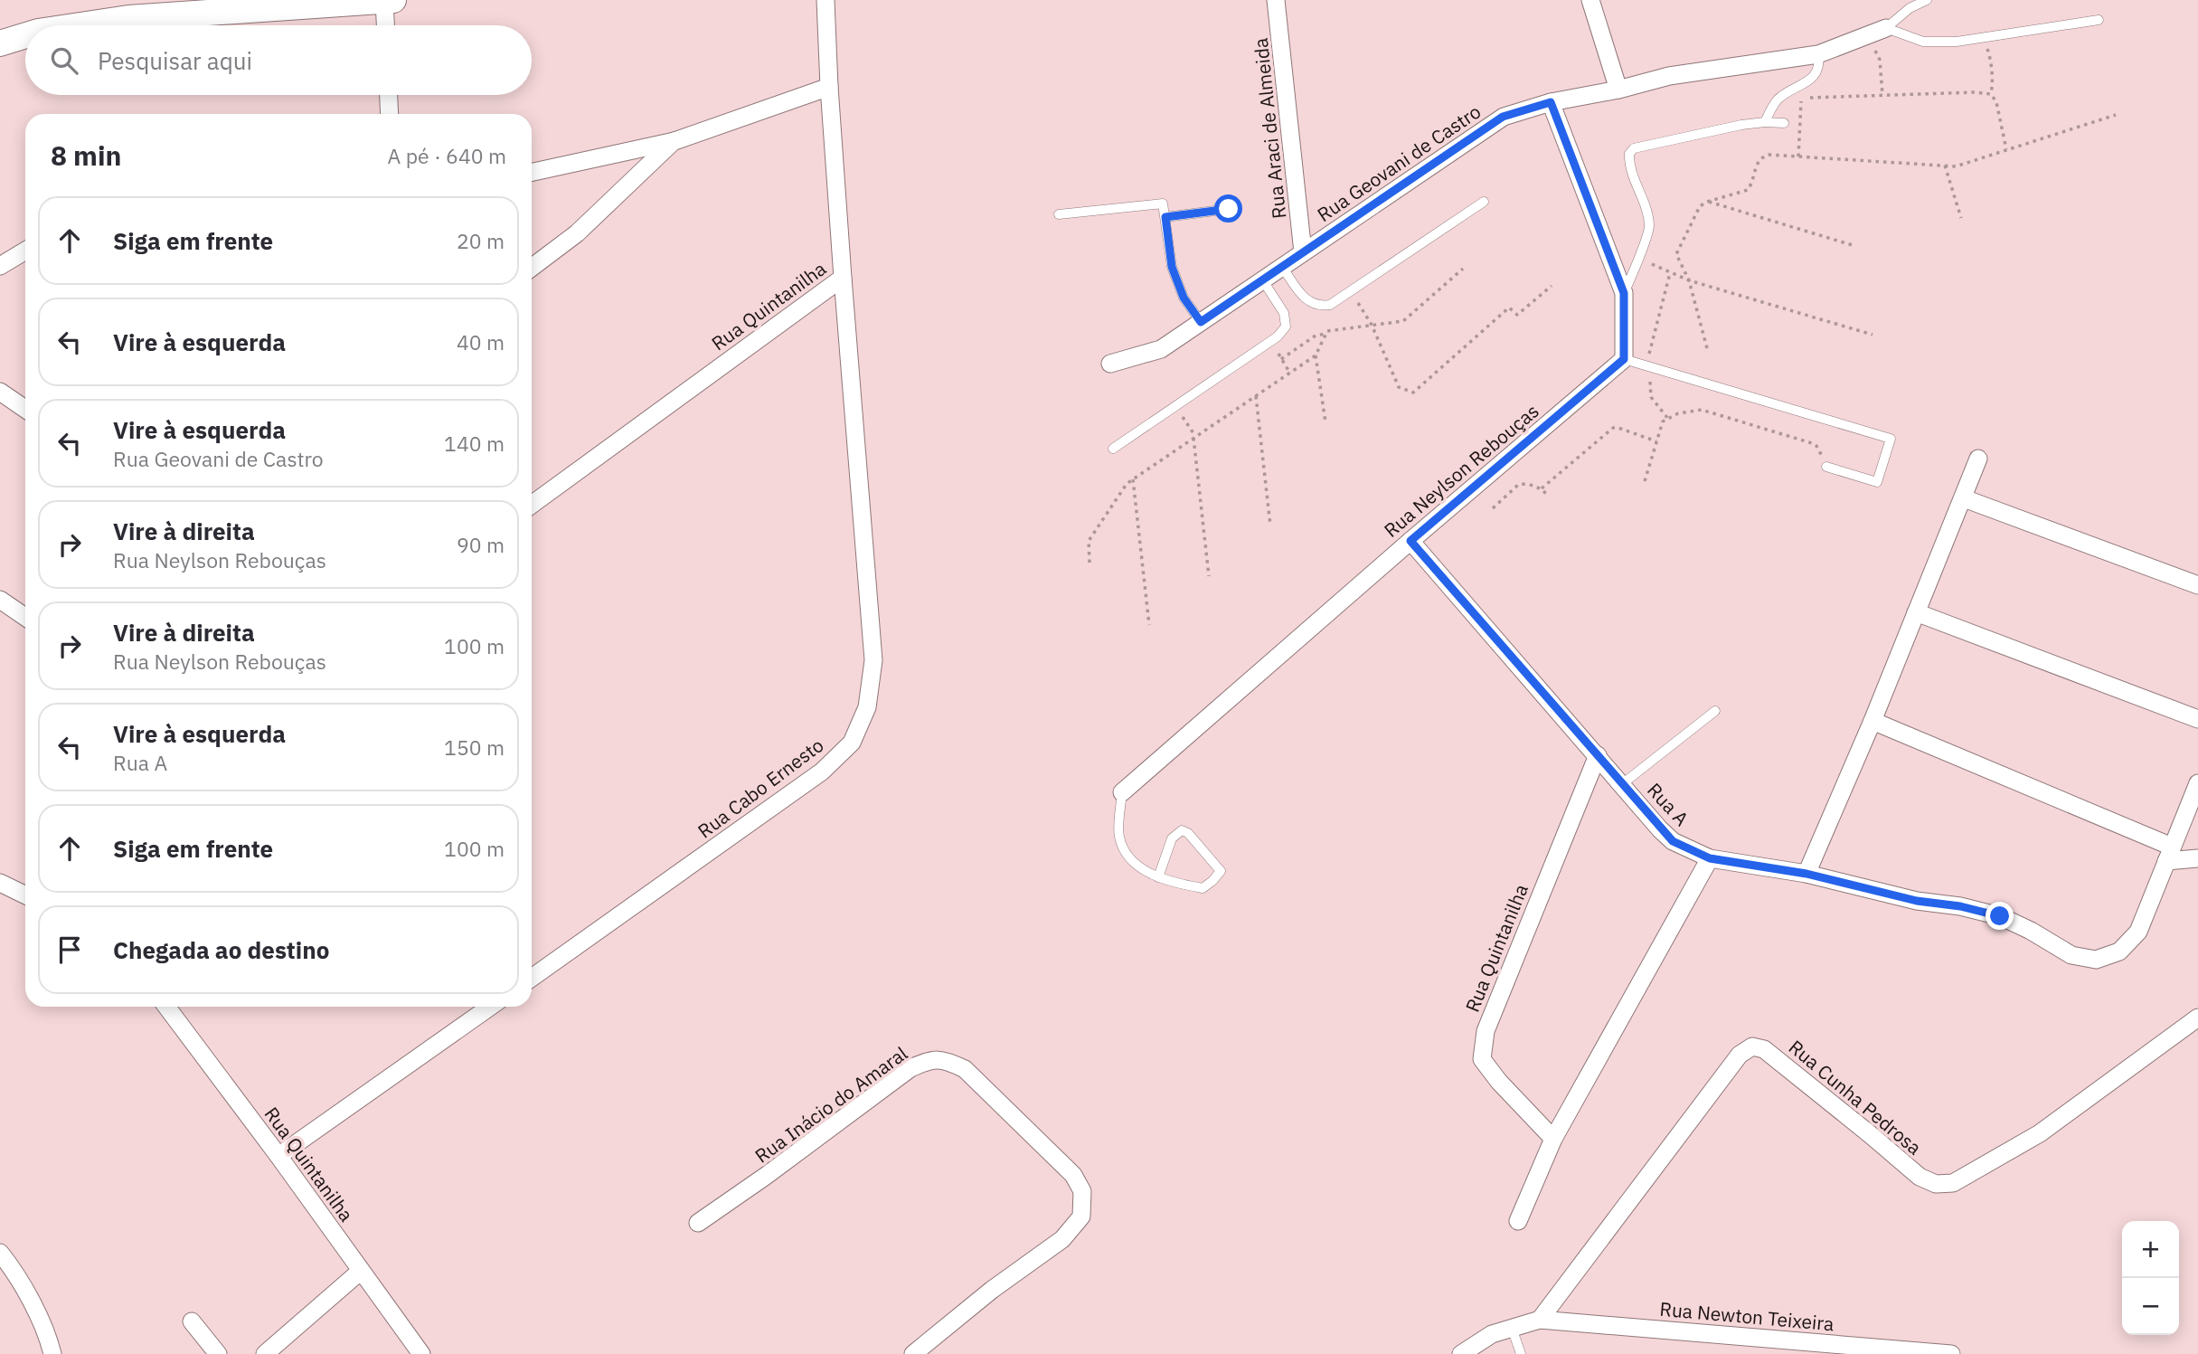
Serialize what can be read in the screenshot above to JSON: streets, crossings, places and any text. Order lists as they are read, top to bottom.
{
  "streets": {
    "street": [
      "Rua Araci de Almeida",
      "Rua Geovani de Castro",
      "Rua Quintanilha",
      "Rua Neylson Rebouças",
      "Rua Cabo Ernesto",
      "Rua A",
      "Rua Cunha Pedrosa",
      "Rua Inácio do Amaral",
      "Rua Newton Teixeira"
    ]
  },
  "crossings": [
    ["Rua Araci de Almeida", "Rua Geovani de Castro"],
    ["Rua Quintanilha", "Rua Cabo Ernesto"],
    ["Rua Quintanilha", "Rua A"],
    ["Rua Neylson Rebouças", "Rua A"],
    ["Rua Cunha Pedrosa", "Rua Newton Teixeira"]
  ],
  "page": {
    "search": "Pesquisar aqui",
    "heading": ["8 min", "A pé · 640 m"],
    "list": [
      ["Siga em frente", "20 m"],
      ["Vire à esquerda", "40 m"],
      ["Vire à esquerda", "Rua Geovani de Castro", "140 m"],
      ["Vire à direita", "Rua Neylson Rebouças", "90 m"],
      ["Vire à direita", "Rua Neylson Rebouças", "100 m"],
      ["Vire à esquerda", "Rua A", "150 m"],
      ["Siga em frente", "100 m"],
      "Chegada ao destino"
    ],
    "map_buttons": ["+", "−"]
  }
}
